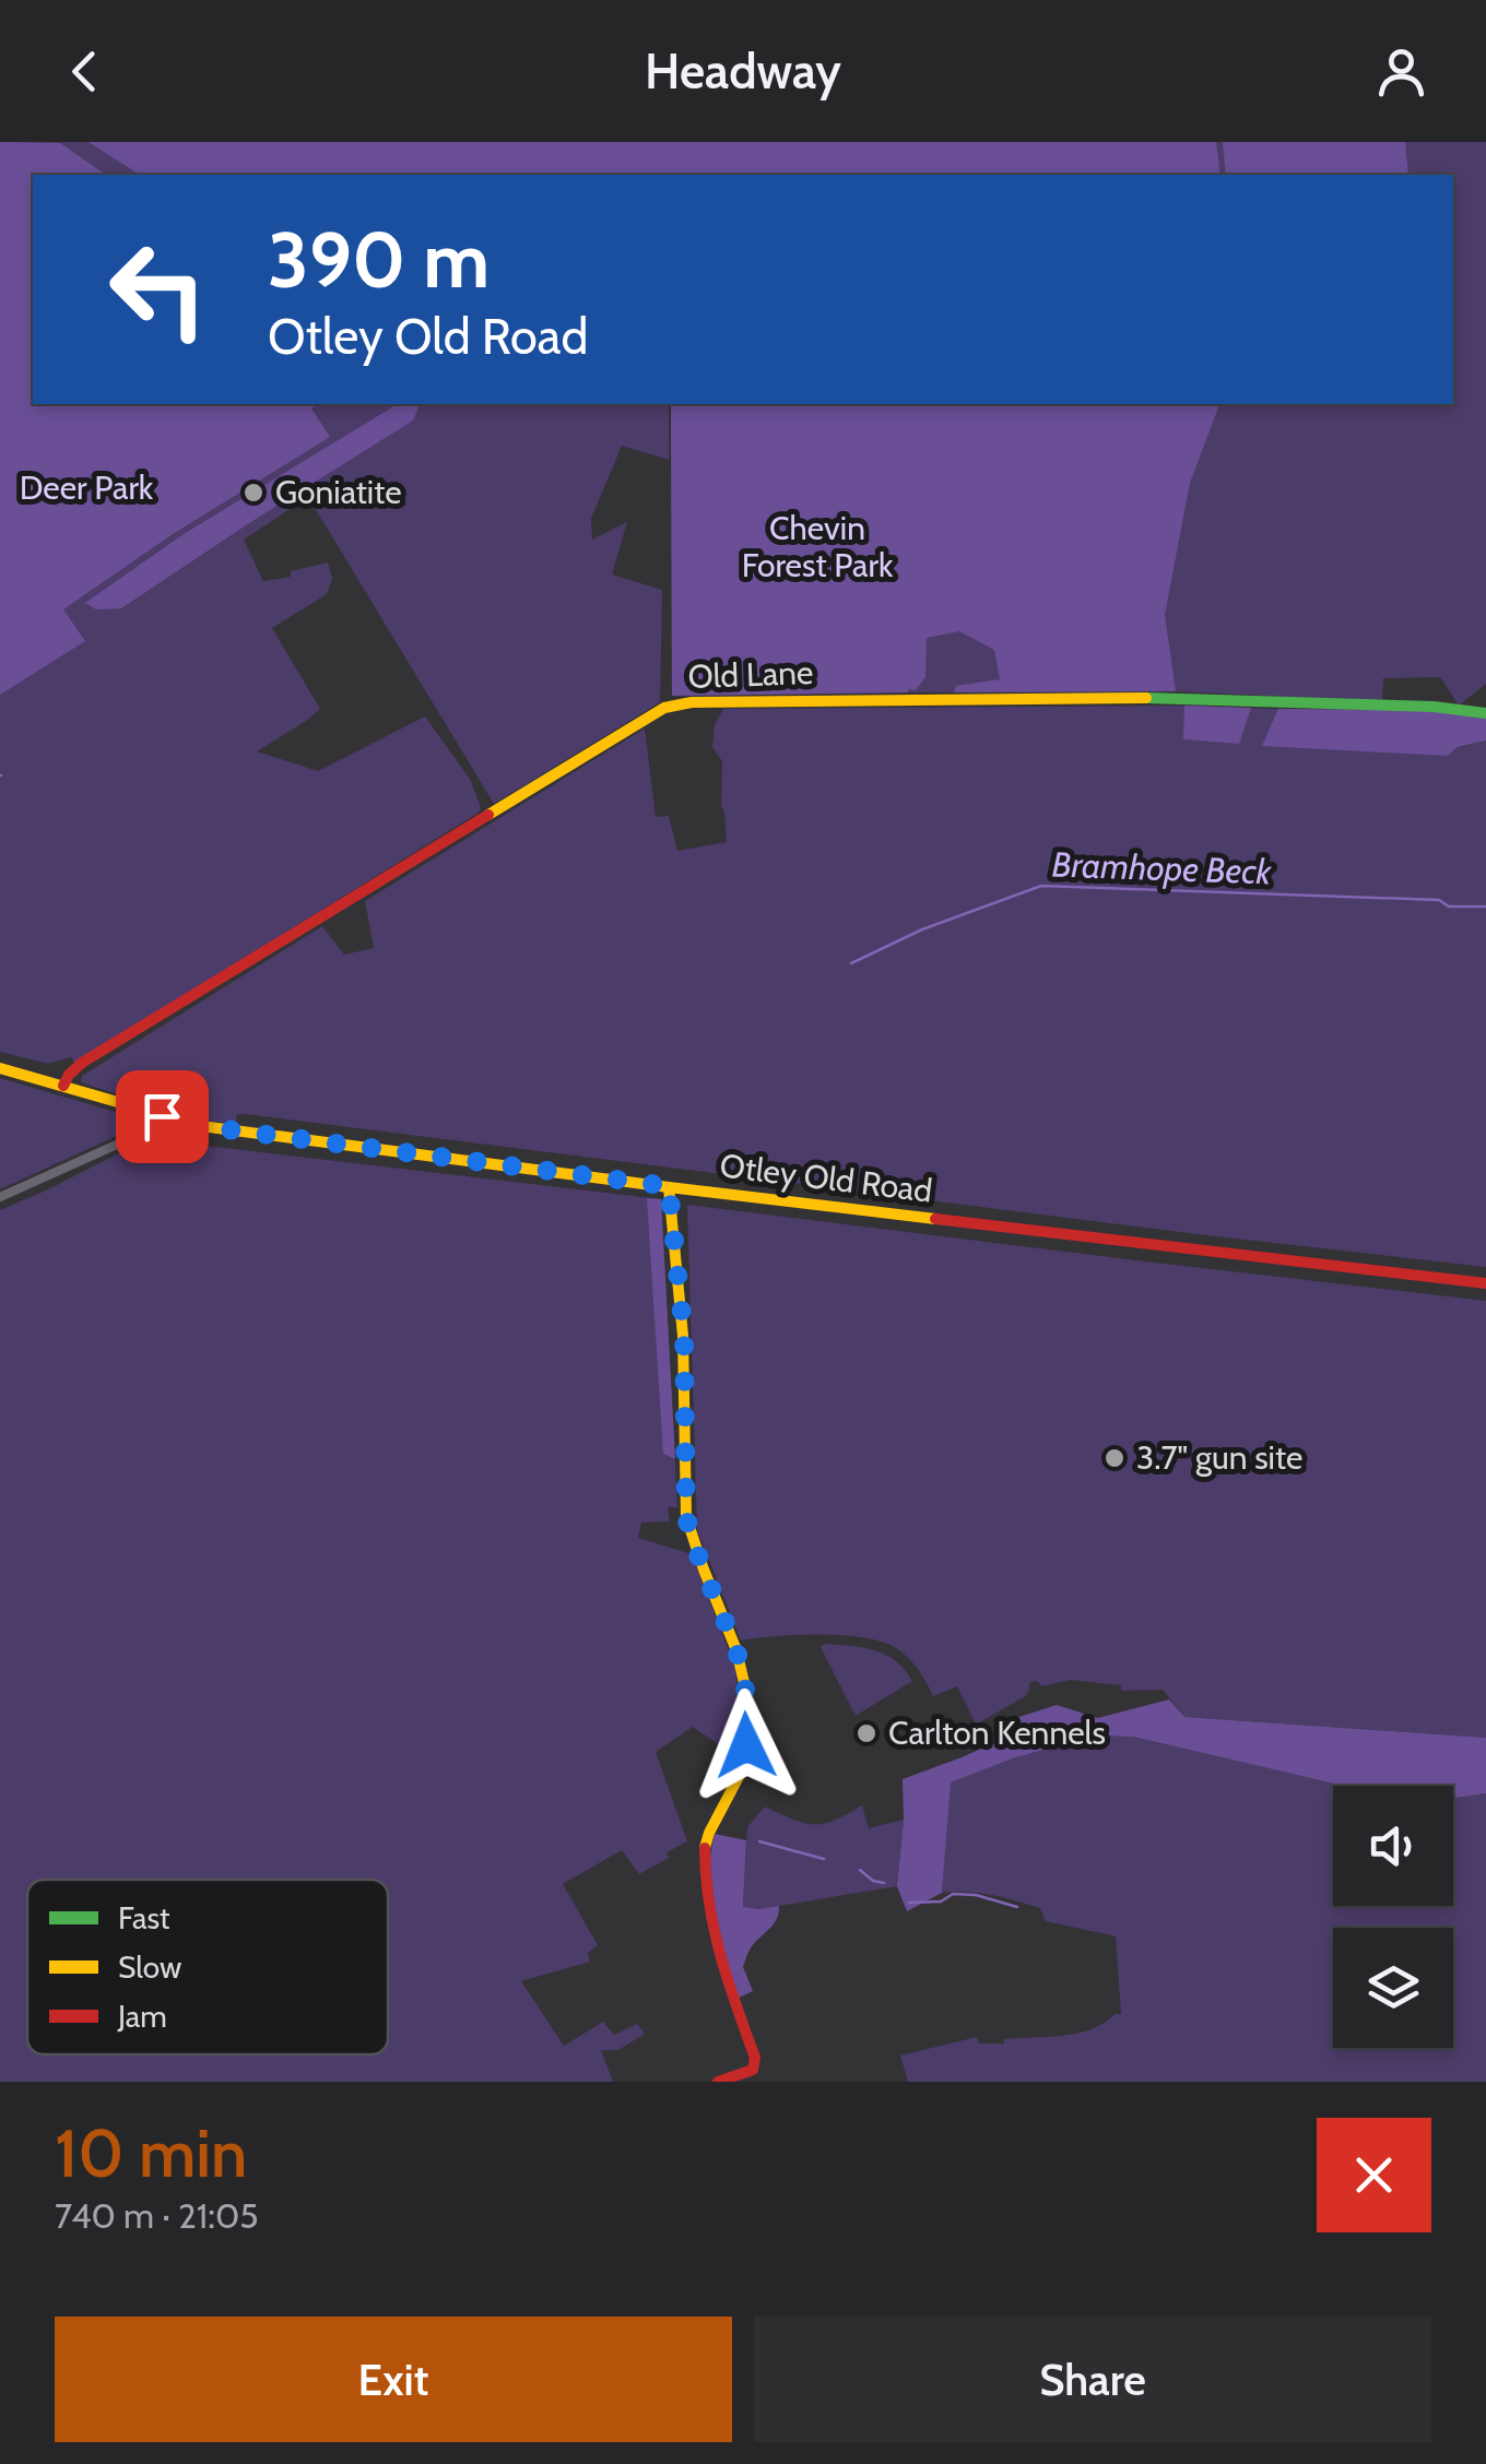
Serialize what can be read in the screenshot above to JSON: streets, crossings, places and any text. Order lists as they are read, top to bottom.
{
  "streets": {
    "street": ["Old Lane", "Otley Old Road"]
  },
  "crossings": [
    ["Old Lane", "Otley Old Road"]
  ],
  "water": ["Bramhope Beck"],
  "parks": ["Deer Park", "Chevin Forest Park"],
  "places": ["Goniatite", "3.7\" gun site", "Carlton Kennels"],
  "legend": ["Fast", "Slow", "Jam"],
  "page": {
    "header": "Headway",
    "turn": ["390 m", "Otley Old Road"],
    "heading": ["10 min", "740 m · 21:05"],
    "buttons": ["Exit", "Share"]
  }
}
